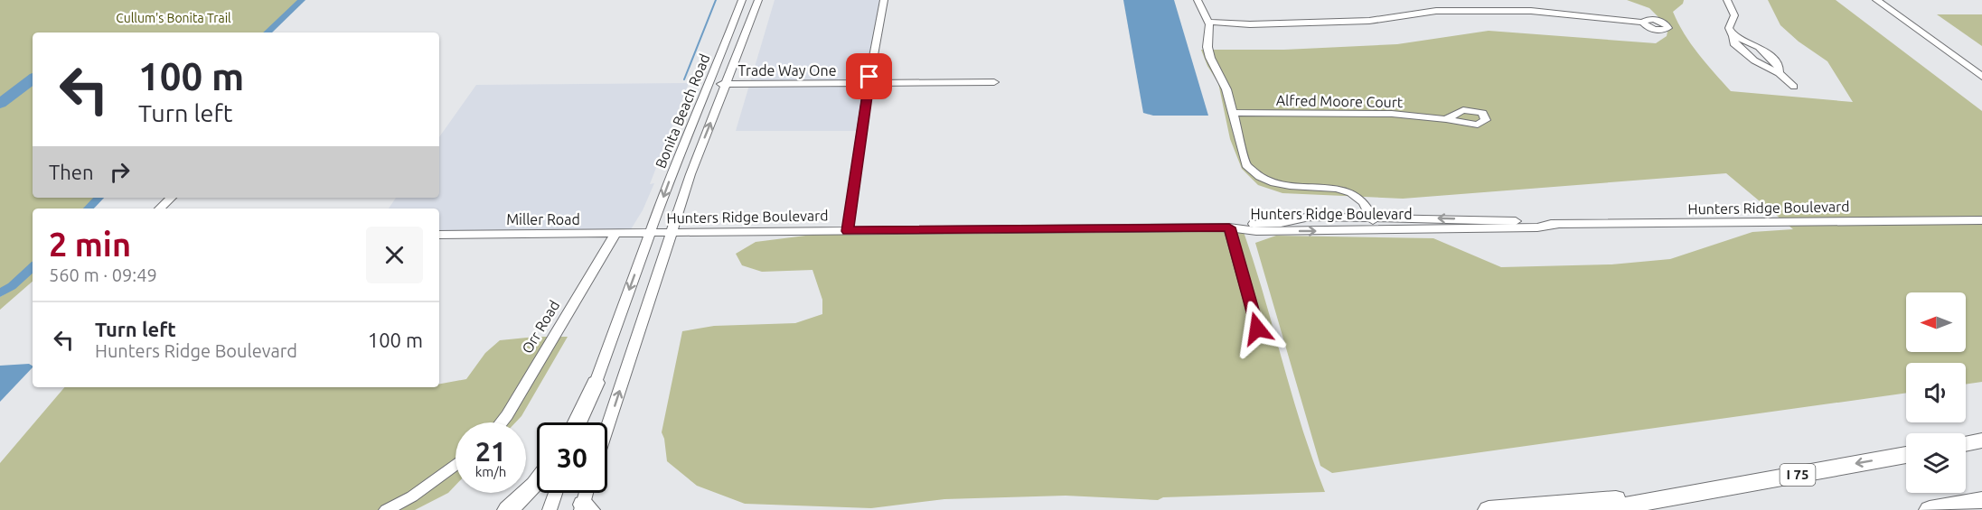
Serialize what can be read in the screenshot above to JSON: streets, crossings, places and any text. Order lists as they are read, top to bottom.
{
  "streets": {
    "highway": ["I 75"],
    "street": [
      "Trade Way One",
      "Alfred Moore Court",
      "Bonita Beach Road",
      "Hunters Ridge Boulevard",
      "Miller Road",
      "Orr Road"
    ]
  },
  "crossings": [
    ["Trade Way One", "Bonita Beach Road"],
    ["Bonita Beach Road", "Hunters Ridge Boulevard"],
    ["Bonita Beach Road", "Miller Road"],
    ["Hunters Ridge Boulevard", "Miller Road"],
    ["Miller Road", "Orr Road"]
  ],
  "parks": ["Cullum's Bonita Trail"],
  "north": "left",
  "page": {
    "turn": ["100 m", "Turn left"],
    "then": "Then",
    "heading": ["2 min", "560 m · 09:49"],
    "list": [
      {
        "name": "Turn left",
        "note": "Hunters Ridge Boulevard",
        "value": "100 m"
      }
    ],
    "speed": "21 km/h",
    "limit": "30"
  }
}
